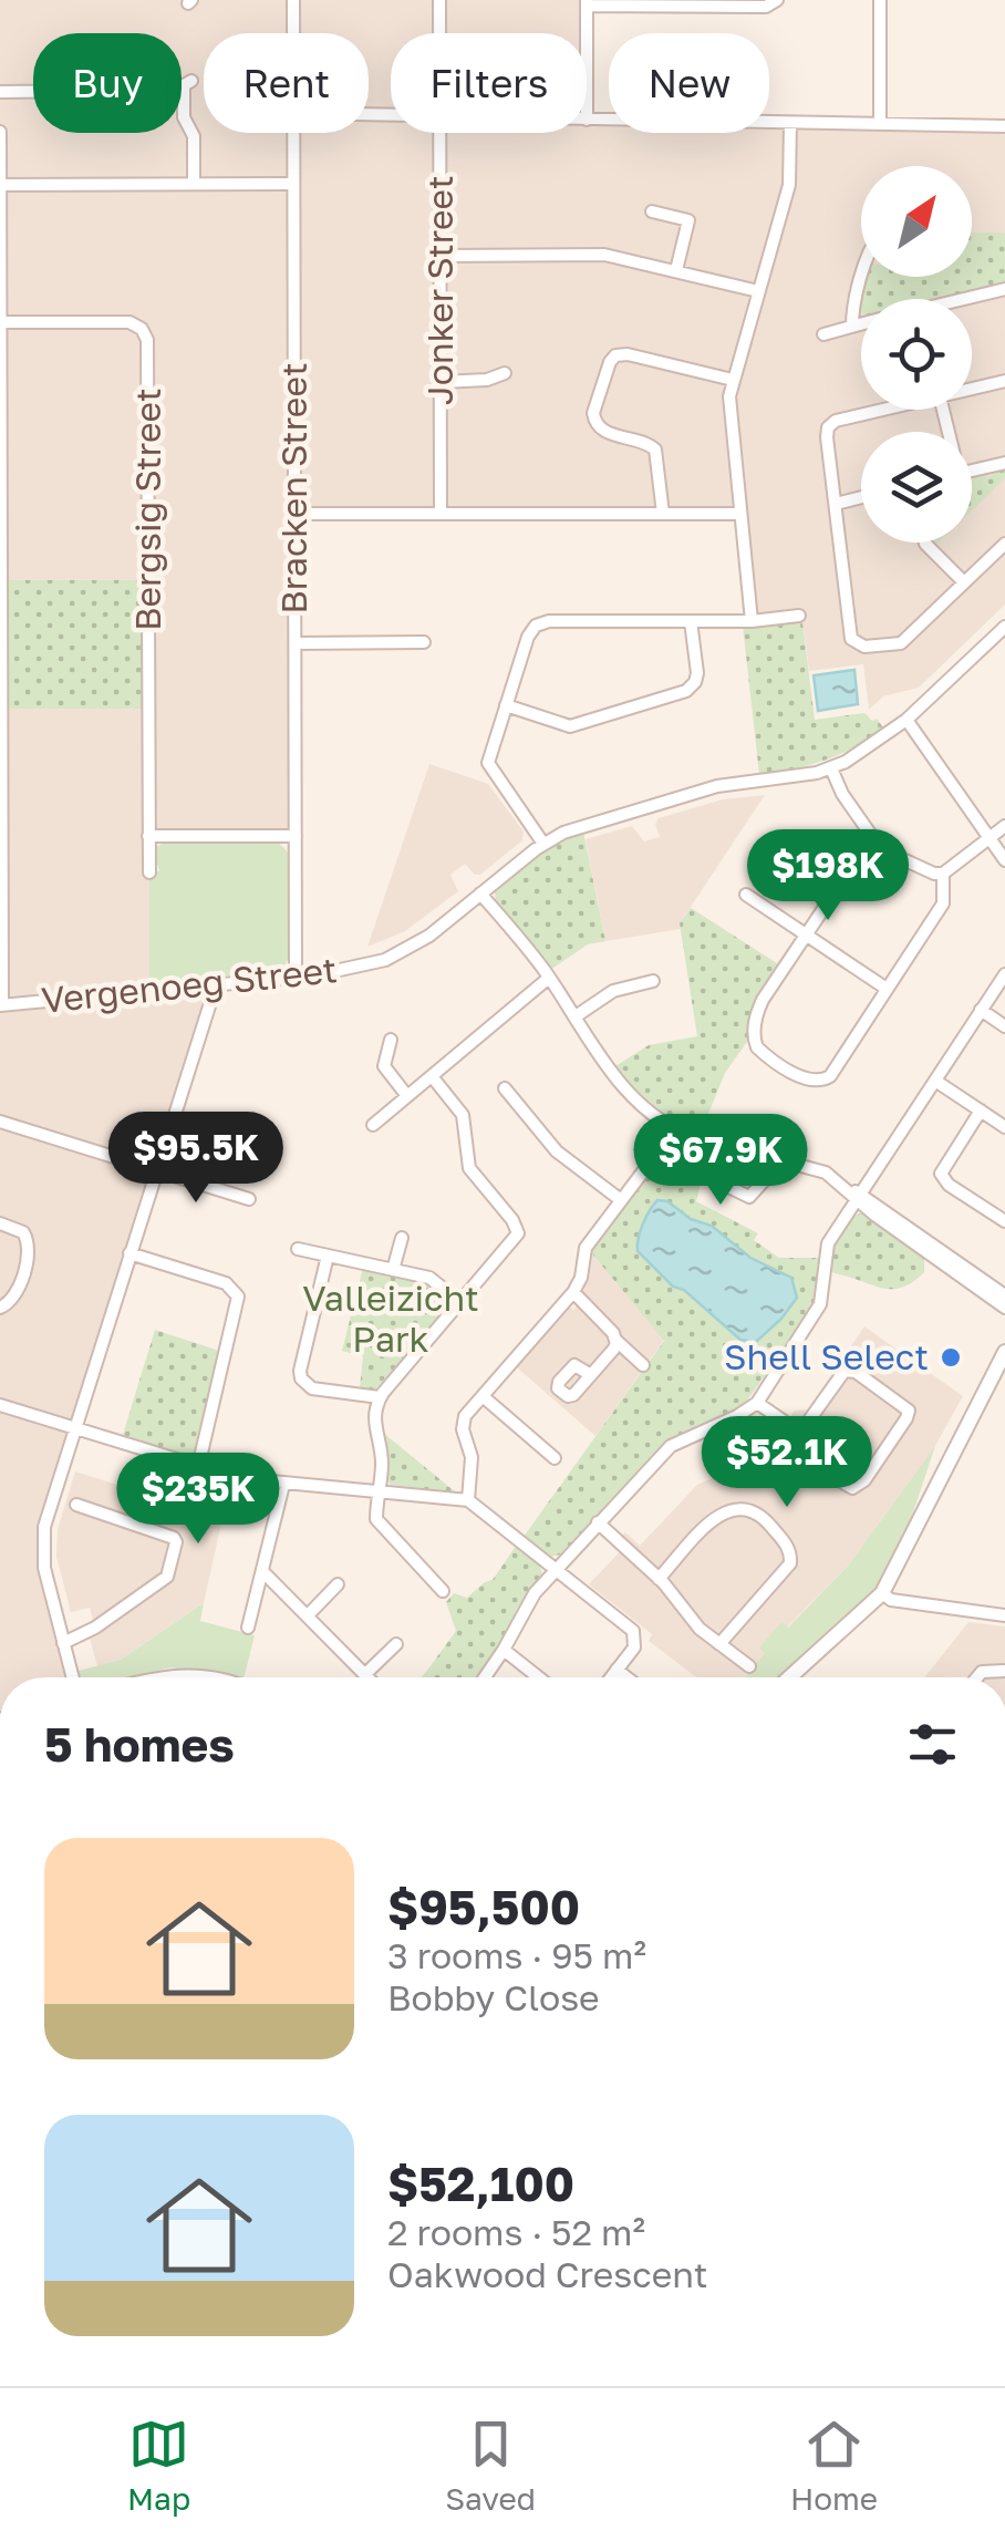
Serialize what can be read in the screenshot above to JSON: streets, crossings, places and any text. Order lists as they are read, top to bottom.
{
  "streets": {
    "street": [
      "Jonker Street",
      "Bracken Street",
      "Bergsig Street",
      "Vergenoeg Street"
    ]
  },
  "crossings": [
    ["Bracken Street", "Vergenoeg Street"]
  ],
  "parks": ["Valleizicht Park"],
  "places": ["Shell Select"],
  "north": "top right",
  "page": {
    "chip": [
      "Buy",
      "Rent",
      "Filters",
      "New"
    ],
    "price": [
      "$198K",
      "$95.5K",
      "$67.9K",
      "$52.1K",
      "$235K"
    ],
    "heading": "5 homes",
    "list": [
      {
        "name": "$95,500",
        "note": "3 rooms · 95 m² · Bobby Close"
      },
      {
        "name": "$52,100",
        "note": "2 rooms · 52 m² · Oakwood Crescent"
      }
    ],
    "tabs": ["Map", "Saved", "Home"]
  }
}
